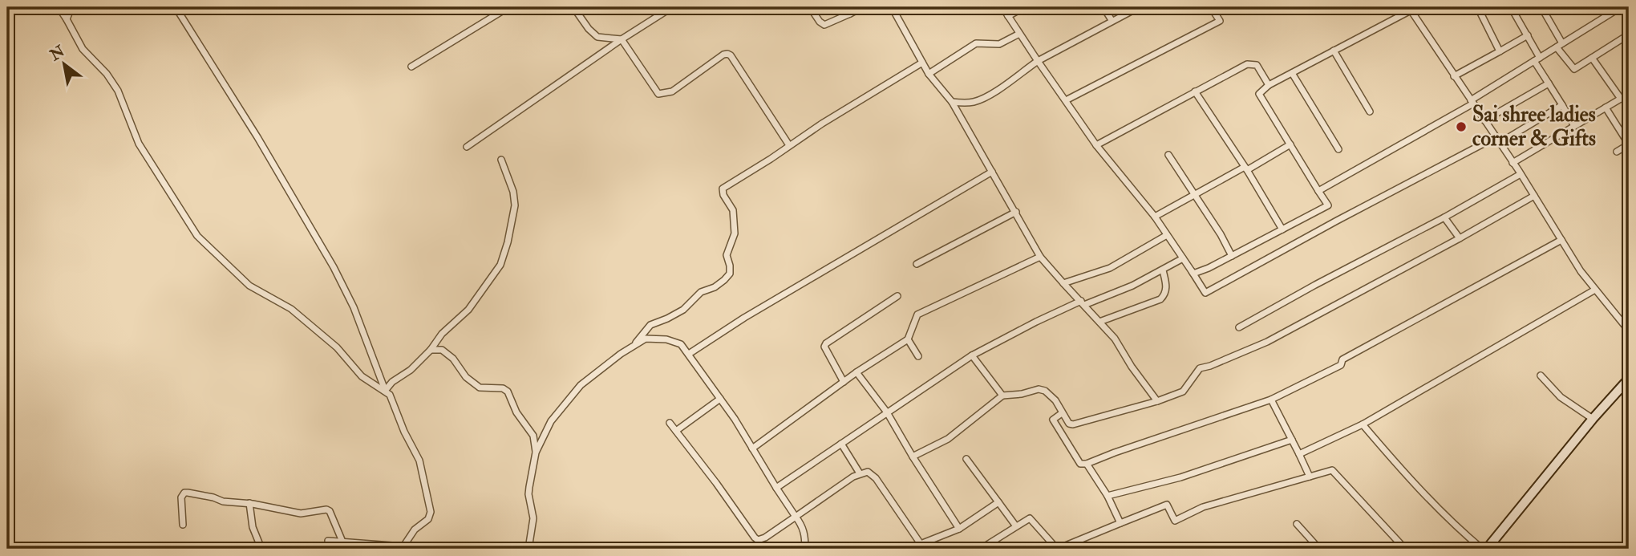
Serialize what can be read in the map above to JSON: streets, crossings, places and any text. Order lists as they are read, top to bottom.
{
  "places": ["Sai shree ladies corner & Gifts"],
  "north": "top left"
}
